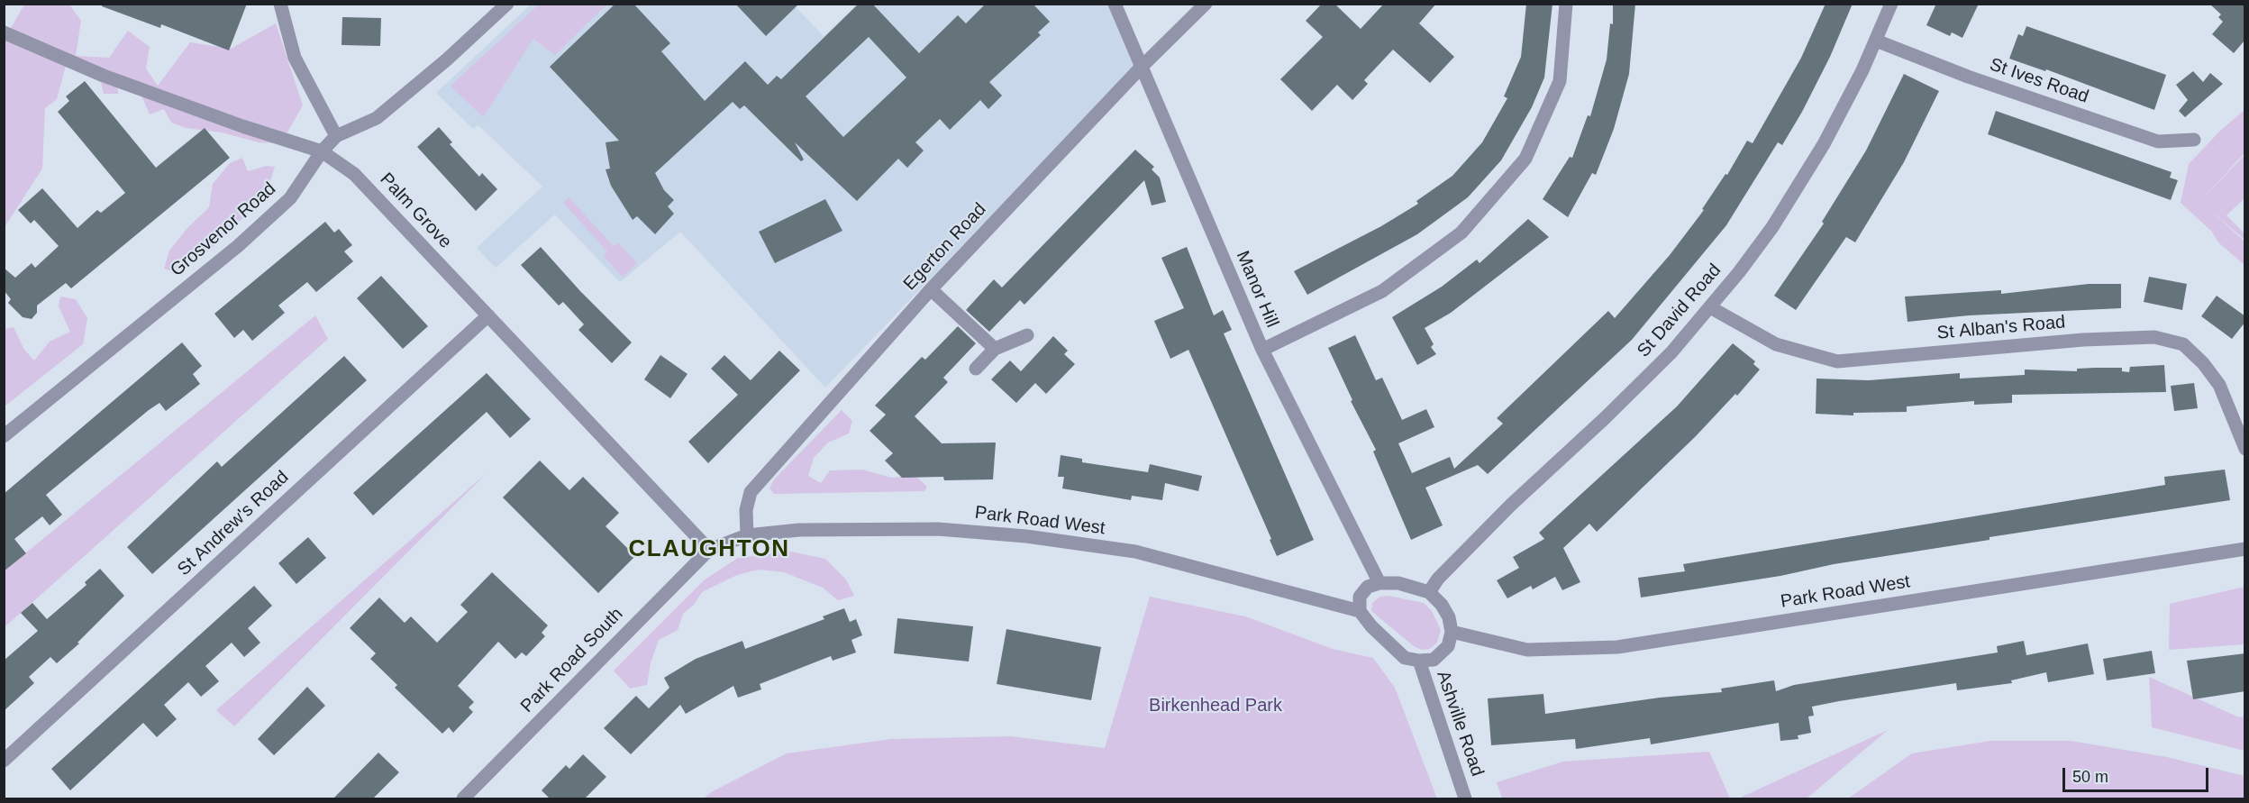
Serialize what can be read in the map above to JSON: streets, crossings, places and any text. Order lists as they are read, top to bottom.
{
  "streets": {
    "street": [
      "St Ives Road",
      "Palm Grove",
      "Grosvenor Road",
      "Egerton Road",
      "Manor Hill",
      "St David Road",
      "St Alban's Road",
      "Park Road West",
      "St Andrew's Road",
      "Park Road South",
      "Ashville Road"
    ]
  },
  "crossings": [
    ["St Ives Road", "St David Road"],
    ["Palm Grove", "Grosvenor Road"],
    ["Palm Grove", "Park Road West"],
    ["Palm Grove", "St Andrew's Road"],
    ["Palm Grove", "Park Road South"],
    ["Egerton Road", "Manor Hill"],
    ["Egerton Road", "Park Road West"],
    ["Manor Hill", "St David Road"],
    ["Manor Hill", "Park Road West"],
    ["Manor Hill", "Ashville Road"],
    ["St David Road", "St Alban's Road"],
    ["St David Road", "Park Road West"],
    ["St David Road", "Ashville Road"],
    ["Park Road West", "Park Road South"],
    ["Park Road West", "Ashville Road"]
  ],
  "districts": ["CLAUGHTON"],
  "parks": ["Birkenhead Park"],
  "scale_bar": "50 m"
}
